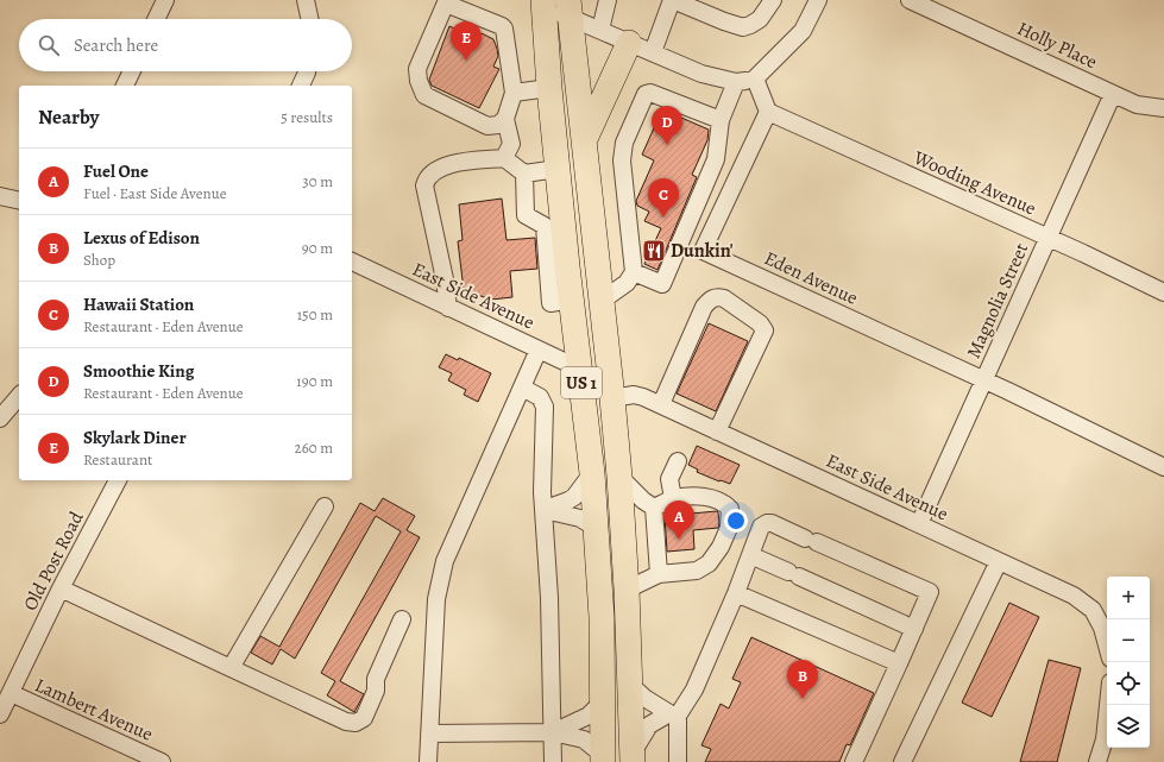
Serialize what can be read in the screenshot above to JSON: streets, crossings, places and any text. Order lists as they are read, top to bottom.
{
  "streets": {
    "highway": ["US 1"],
    "street": [
      "Holly Place",
      "Wooding Avenue",
      "Eden Avenue",
      "East Side Avenue",
      "Magnolia Street",
      "Old Post Road",
      "Lambert Avenue"
    ]
  },
  "crossings": [
    ["Holly Place", "Magnolia Street"],
    ["Wooding Avenue", "Eden Avenue"],
    ["Wooding Avenue", "Magnolia Street"],
    ["Eden Avenue", "Magnolia Street"],
    ["East Side Avenue", "Magnolia Street"],
    ["East Side Avenue", "US 1"],
    ["Old Post Road", "Lambert Avenue"]
  ],
  "places": {
    "restaurant": ["Dunkin'"]
  },
  "page": {
    "search": "Search here",
    "pins": [
      "E",
      "D",
      "C",
      "A",
      "B"
    ],
    "heading": ["Nearby", "5 results"],
    "list": [
      {
        "mark": "A",
        "name": "Fuel One",
        "note": "Fuel · East Side Avenue",
        "value": "30 m"
      },
      {
        "mark": "B",
        "name": "Lexus of Edison",
        "note": "Shop",
        "value": "90 m"
      },
      {
        "mark": "C",
        "name": "Hawaii Station",
        "note": "Restaurant · Eden Avenue",
        "value": "150 m"
      },
      {
        "mark": "D",
        "name": "Smoothie King",
        "note": "Restaurant · Eden Avenue",
        "value": "190 m"
      },
      {
        "mark": "E",
        "name": "Skylark Diner",
        "note": "Restaurant",
        "value": "260 m"
      }
    ],
    "map_buttons": ["+", "−"]
  }
}
